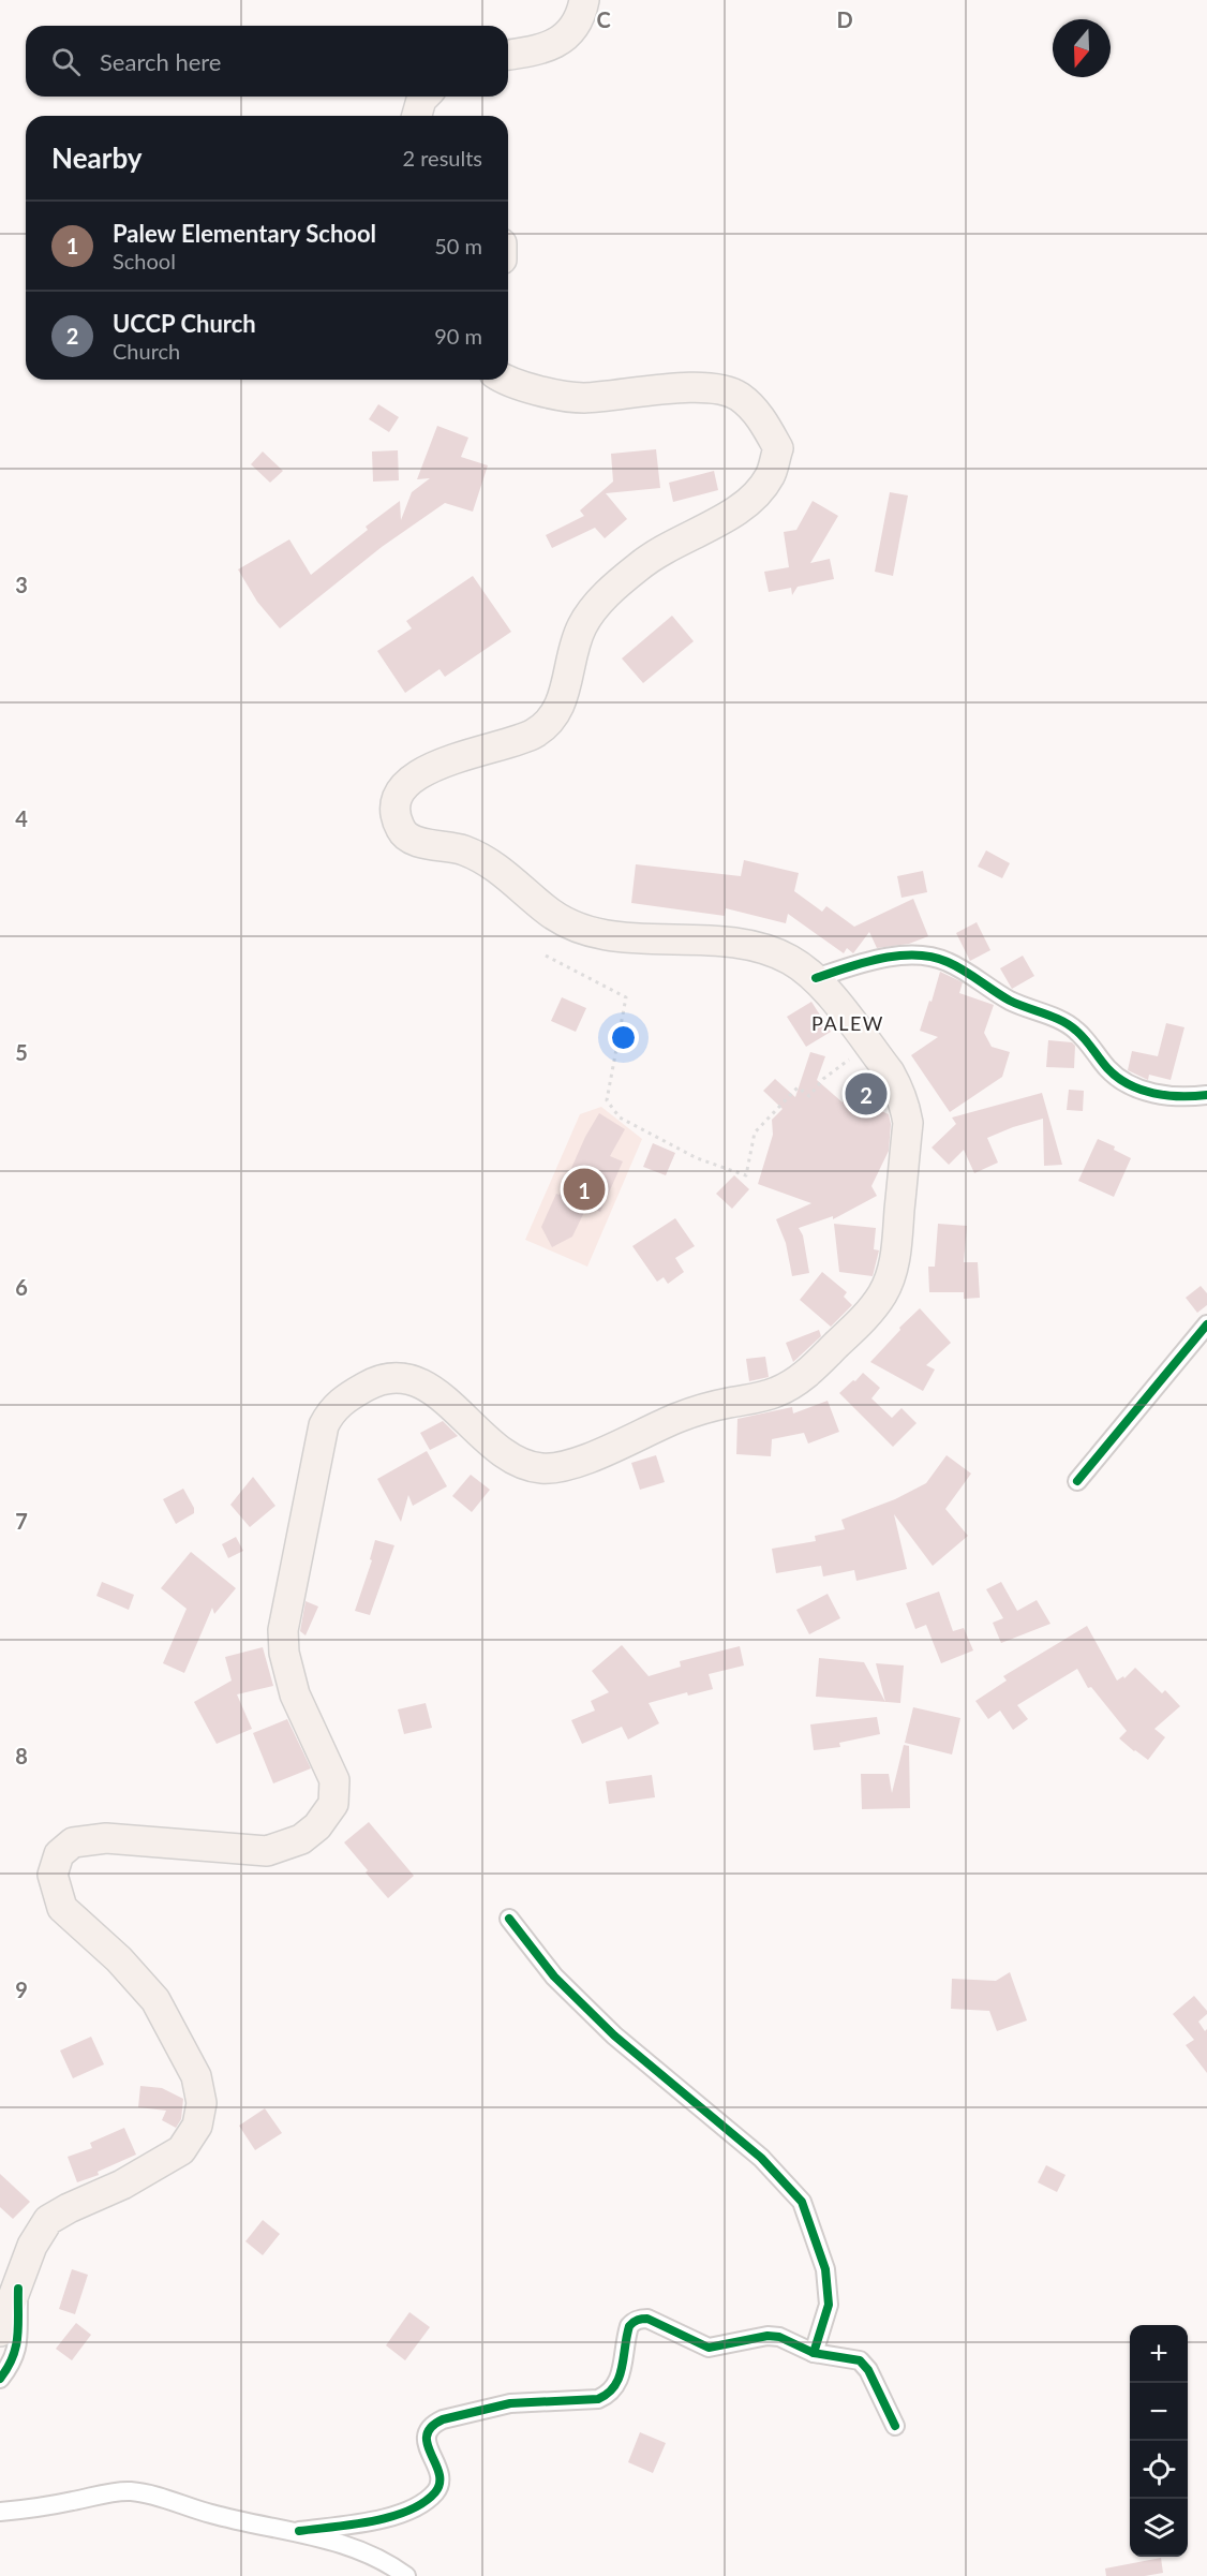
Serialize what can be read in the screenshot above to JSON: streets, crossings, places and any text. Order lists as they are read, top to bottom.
{
  "districts": ["PALEW"],
  "north": "bottom",
  "page": {
    "search": "Search here",
    "heading": ["Nearby", "2 results"],
    "list": [
      {
        "mark": "1",
        "name": "Palew Elementary School",
        "note": "School",
        "value": "50 m"
      },
      {
        "mark": "2",
        "name": "UCCP Church",
        "note": "Church",
        "value": "90 m"
      }
    ],
    "pins": ["2", "1"],
    "map_buttons": ["+", "−"]
  },
  "grid": {
    "columns": ["C", "D"],
    "rows": [
      "3",
      "4",
      "5",
      "6",
      "7",
      "8",
      "9"
    ]
  }
}
